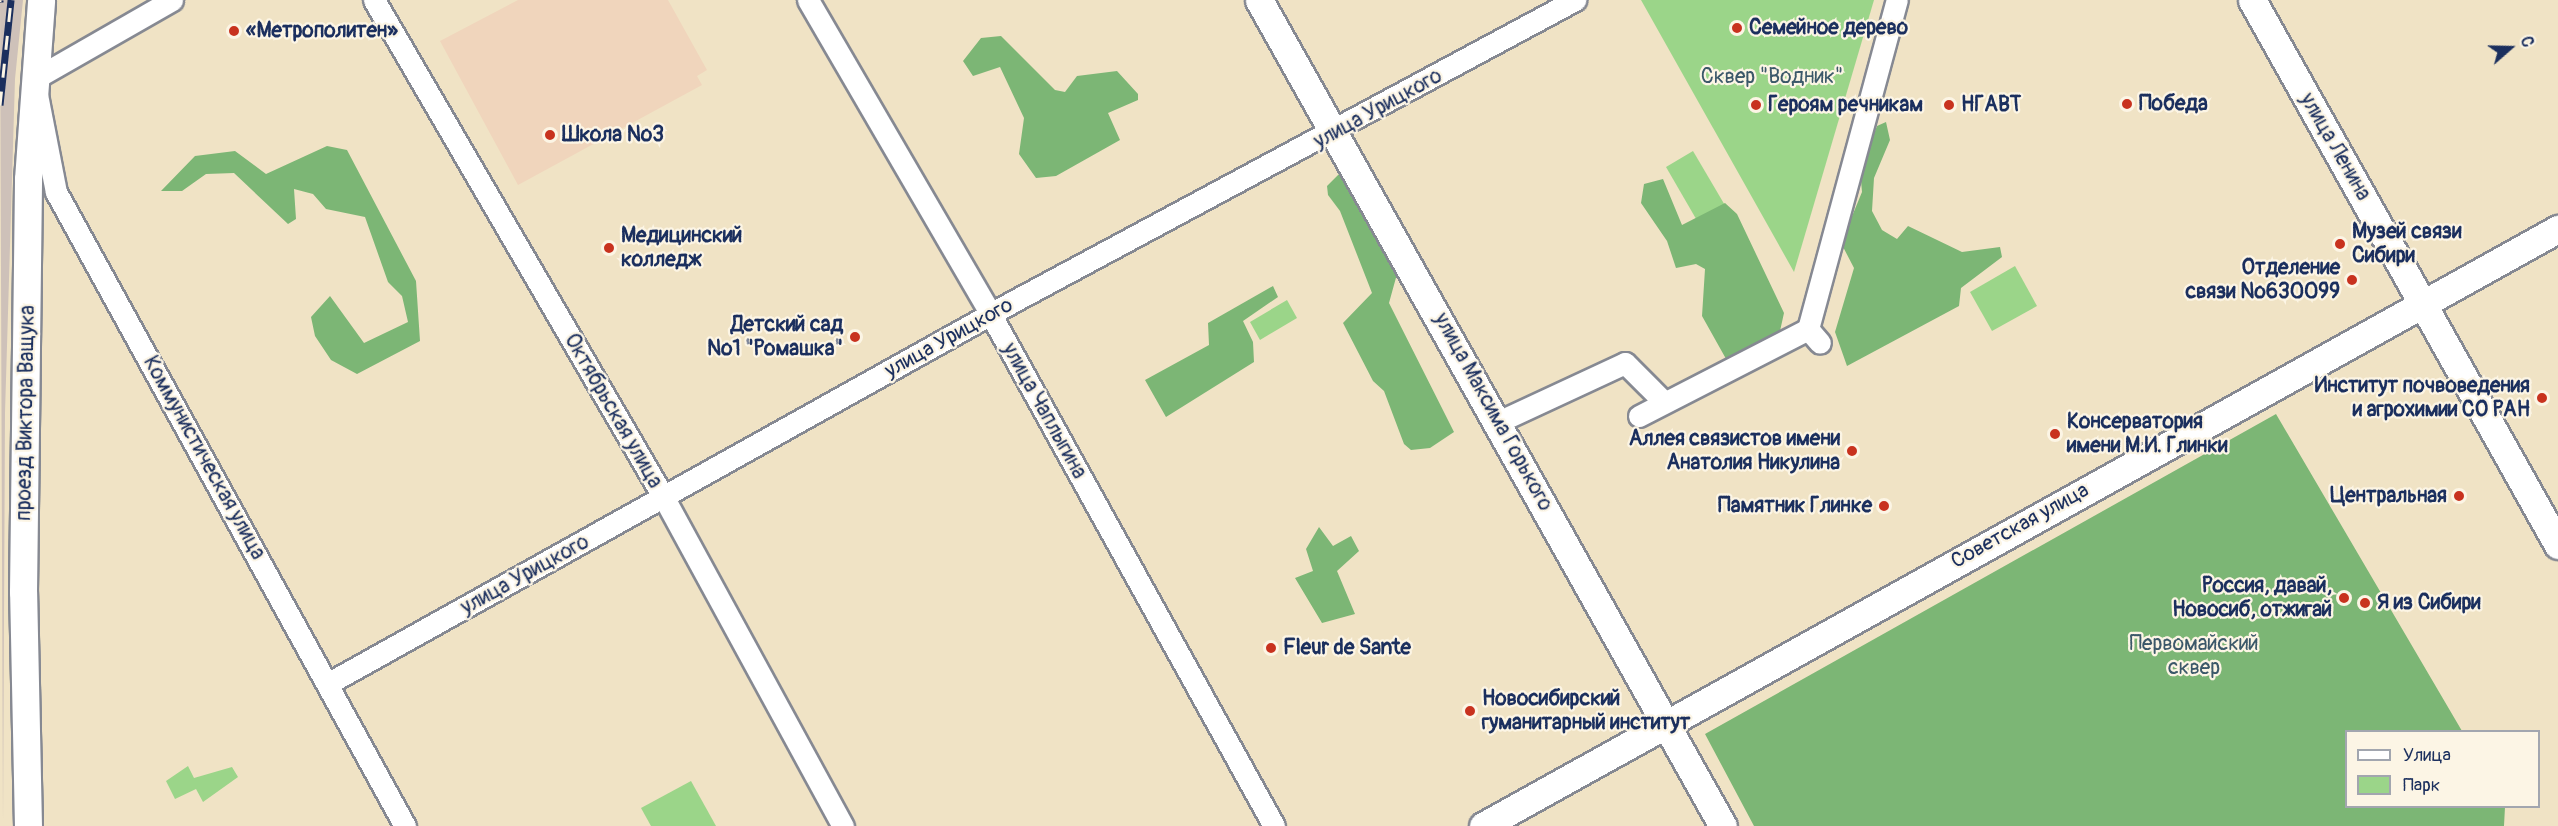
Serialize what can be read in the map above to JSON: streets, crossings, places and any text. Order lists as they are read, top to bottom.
{
  "streets": {
    "street": [
      "улица Урицкого",
      "улица Ленина",
      "Октябрьская улица",
      "улица Чаплыгина",
      "улица Максима Горького",
      "проезд Виктора Ващука",
      "Коммунистическая улица",
      "Советская улица"
    ]
  },
  "crossings": [
    ["улица Урицкого", "Октябрьская улица"],
    ["улица Урицкого", "улица Чаплыгина"],
    ["улица Урицкого", "улица Максима Горького"],
    ["улица Урицкого", "Коммунистическая улица"],
    ["улица Ленина", "Советская улица"],
    ["улица Максима Горького", "Советская улица"],
    ["проезд Виктора Ващука", "Коммунистическая улица"]
  ],
  "parks": ["Сквер \"Водник\"", "Первомайский сквер"],
  "places": [
    "Семейное дерево",
    "«Метрополитен»",
    "Победа",
    "Героям речникам",
    "НГАВТ",
    "Школа №3",
    "Музей связи Сибири",
    "Медицинский колледж",
    "Отделение связи №630099",
    "Детский сад №1 \"Ромашка\"",
    "Институт почвоведения и агрохимии СО РАН",
    "Консерватория имени М.И. Глинки",
    "Аллея связистов имени Анатолия Никулина",
    "Центральная",
    "Памятник Глинке",
    "Россия, давай, Новосиб, отжигай",
    "Я из Сибири",
    "Fleur de Sante",
    "Новосибирский гуманитарный институт"
  ],
  "legend": ["Улица", "Парк"],
  "north": "right"
}
